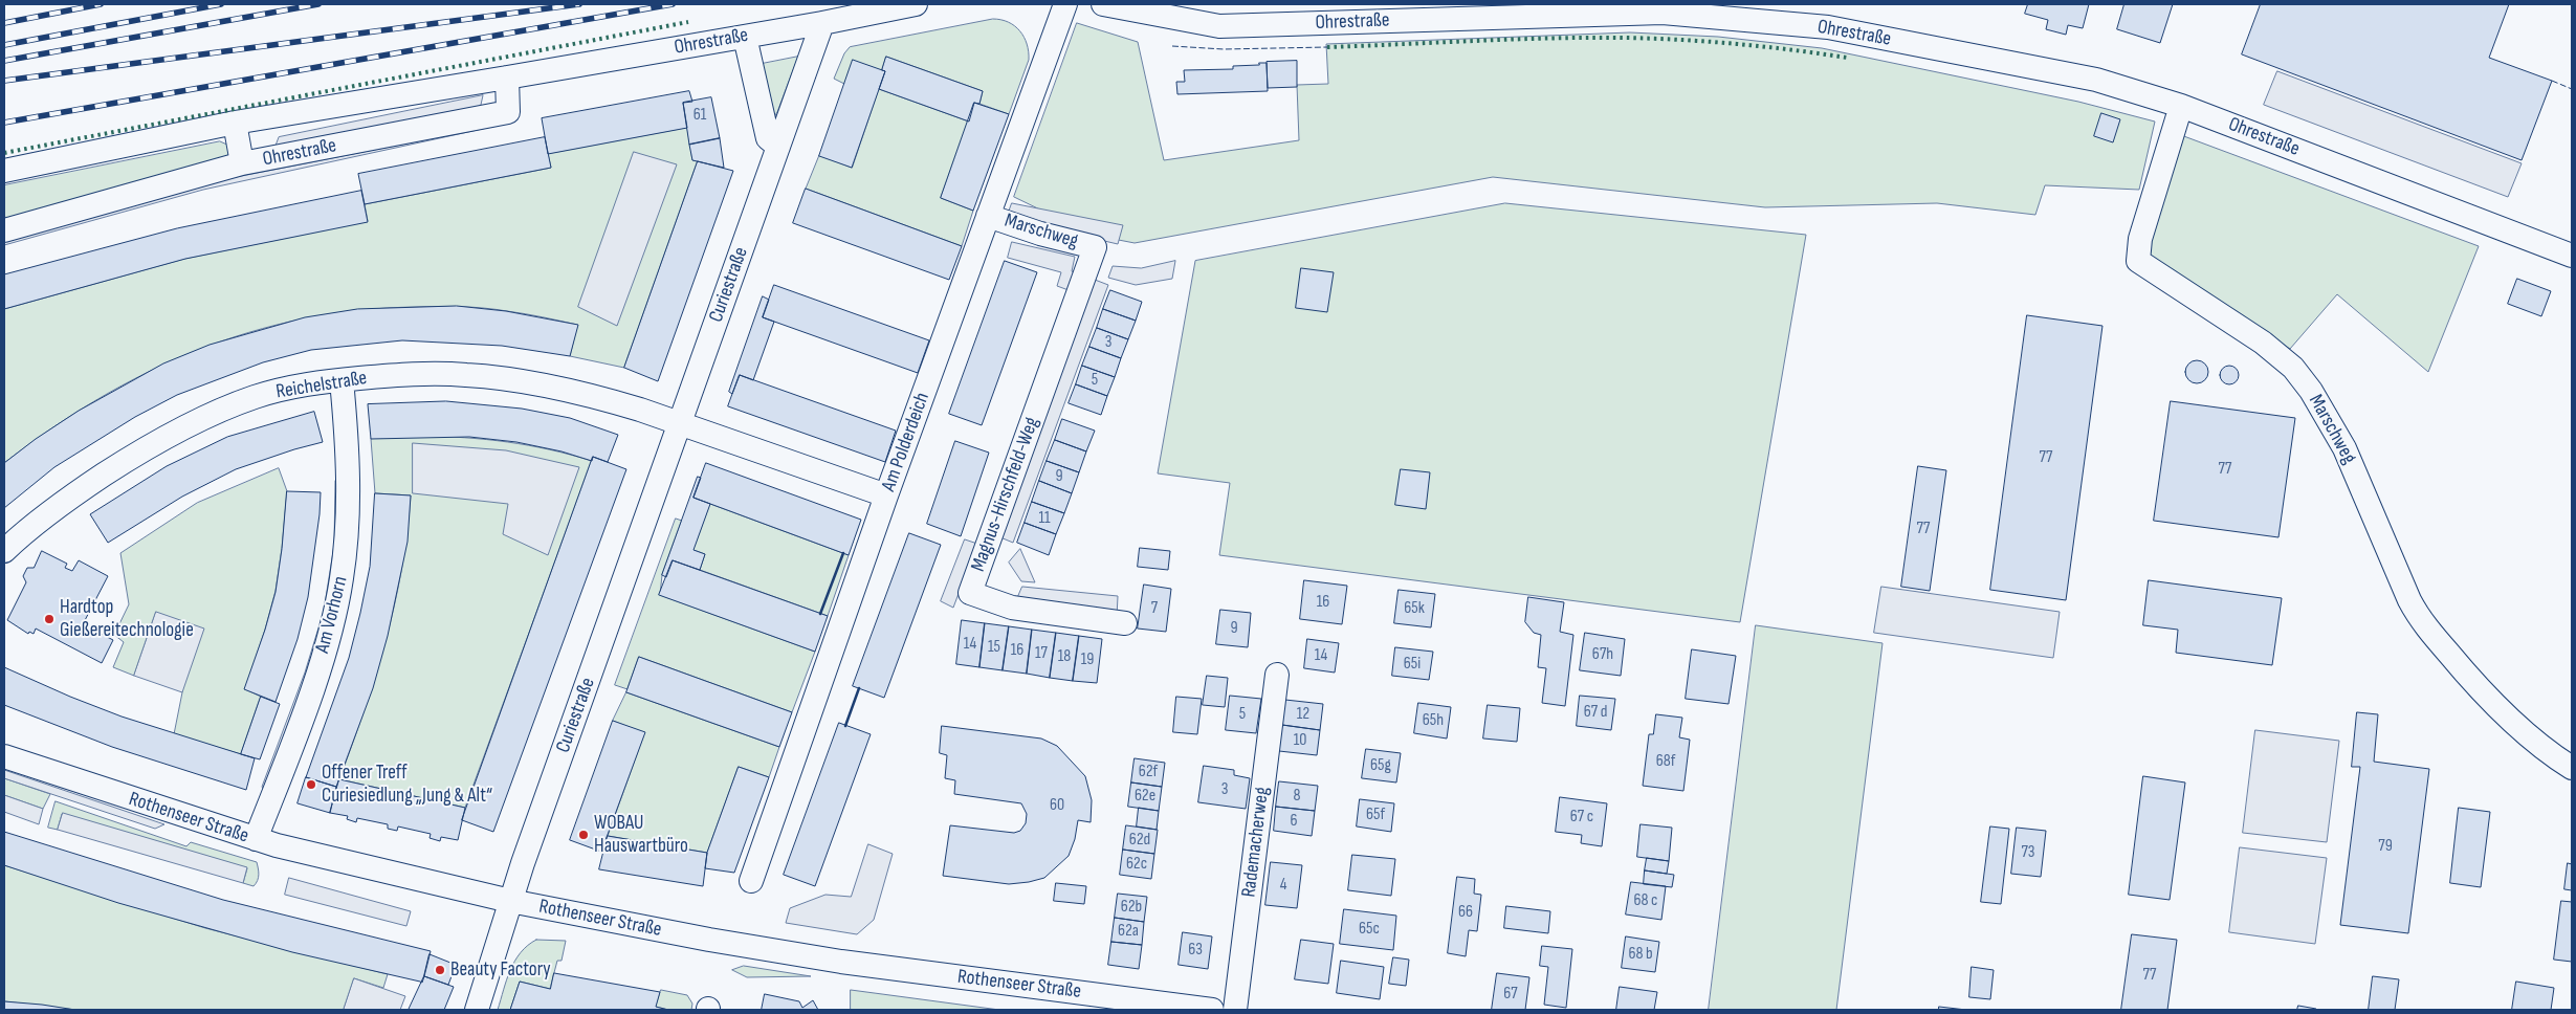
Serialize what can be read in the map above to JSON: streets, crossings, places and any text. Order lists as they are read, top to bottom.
{
  "streets": {
    "street": [
      "Ohrestraße",
      "Marschweg",
      "Curiestraße",
      "Reichelstraße",
      "Am Polderdeich",
      "Magnus-Hirschfeld-Weg",
      "Am Vorhorn",
      "Rothenseer Straße",
      "Rademacherweg"
    ]
  },
  "crossings": [
    ["Ohrestraße", "Marschweg"],
    ["Ohrestraße", "Curiestraße"],
    ["Marschweg", "Am Polderdeich"],
    ["Marschweg", "Magnus-Hirschfeld-Weg"],
    ["Curiestraße", "Reichelstraße"],
    ["Curiestraße", "Rothenseer Straße"],
    ["Reichelstraße", "Am Vorhorn"],
    ["Am Vorhorn", "Rothenseer Straße"]
  ],
  "places": [
    "Hardtop Gießereitechnologie",
    "Offener Treff Curiesiedlung „Jung & Alt“",
    "WOBAU Hauswartbüro",
    "Beauty Factory"
  ],
  "house_numbers": [
    "61",
    "3",
    "5",
    "77",
    "77",
    "9",
    "11",
    "77",
    "16",
    "7",
    "65k",
    "9",
    "14",
    "15",
    "16",
    "17",
    "67h",
    "14",
    "18",
    "19",
    "65i",
    "67 d",
    "5",
    "12",
    "65h",
    "10",
    "68f",
    "65g",
    "62f",
    "3",
    "62e",
    "8",
    "60",
    "65f",
    "67 c",
    "6",
    "62d",
    "79",
    "73",
    "62c",
    "4",
    "68 c",
    "62b",
    "66",
    "65c",
    "62a",
    "63",
    "68 b",
    "77",
    "67"
  ]
}
